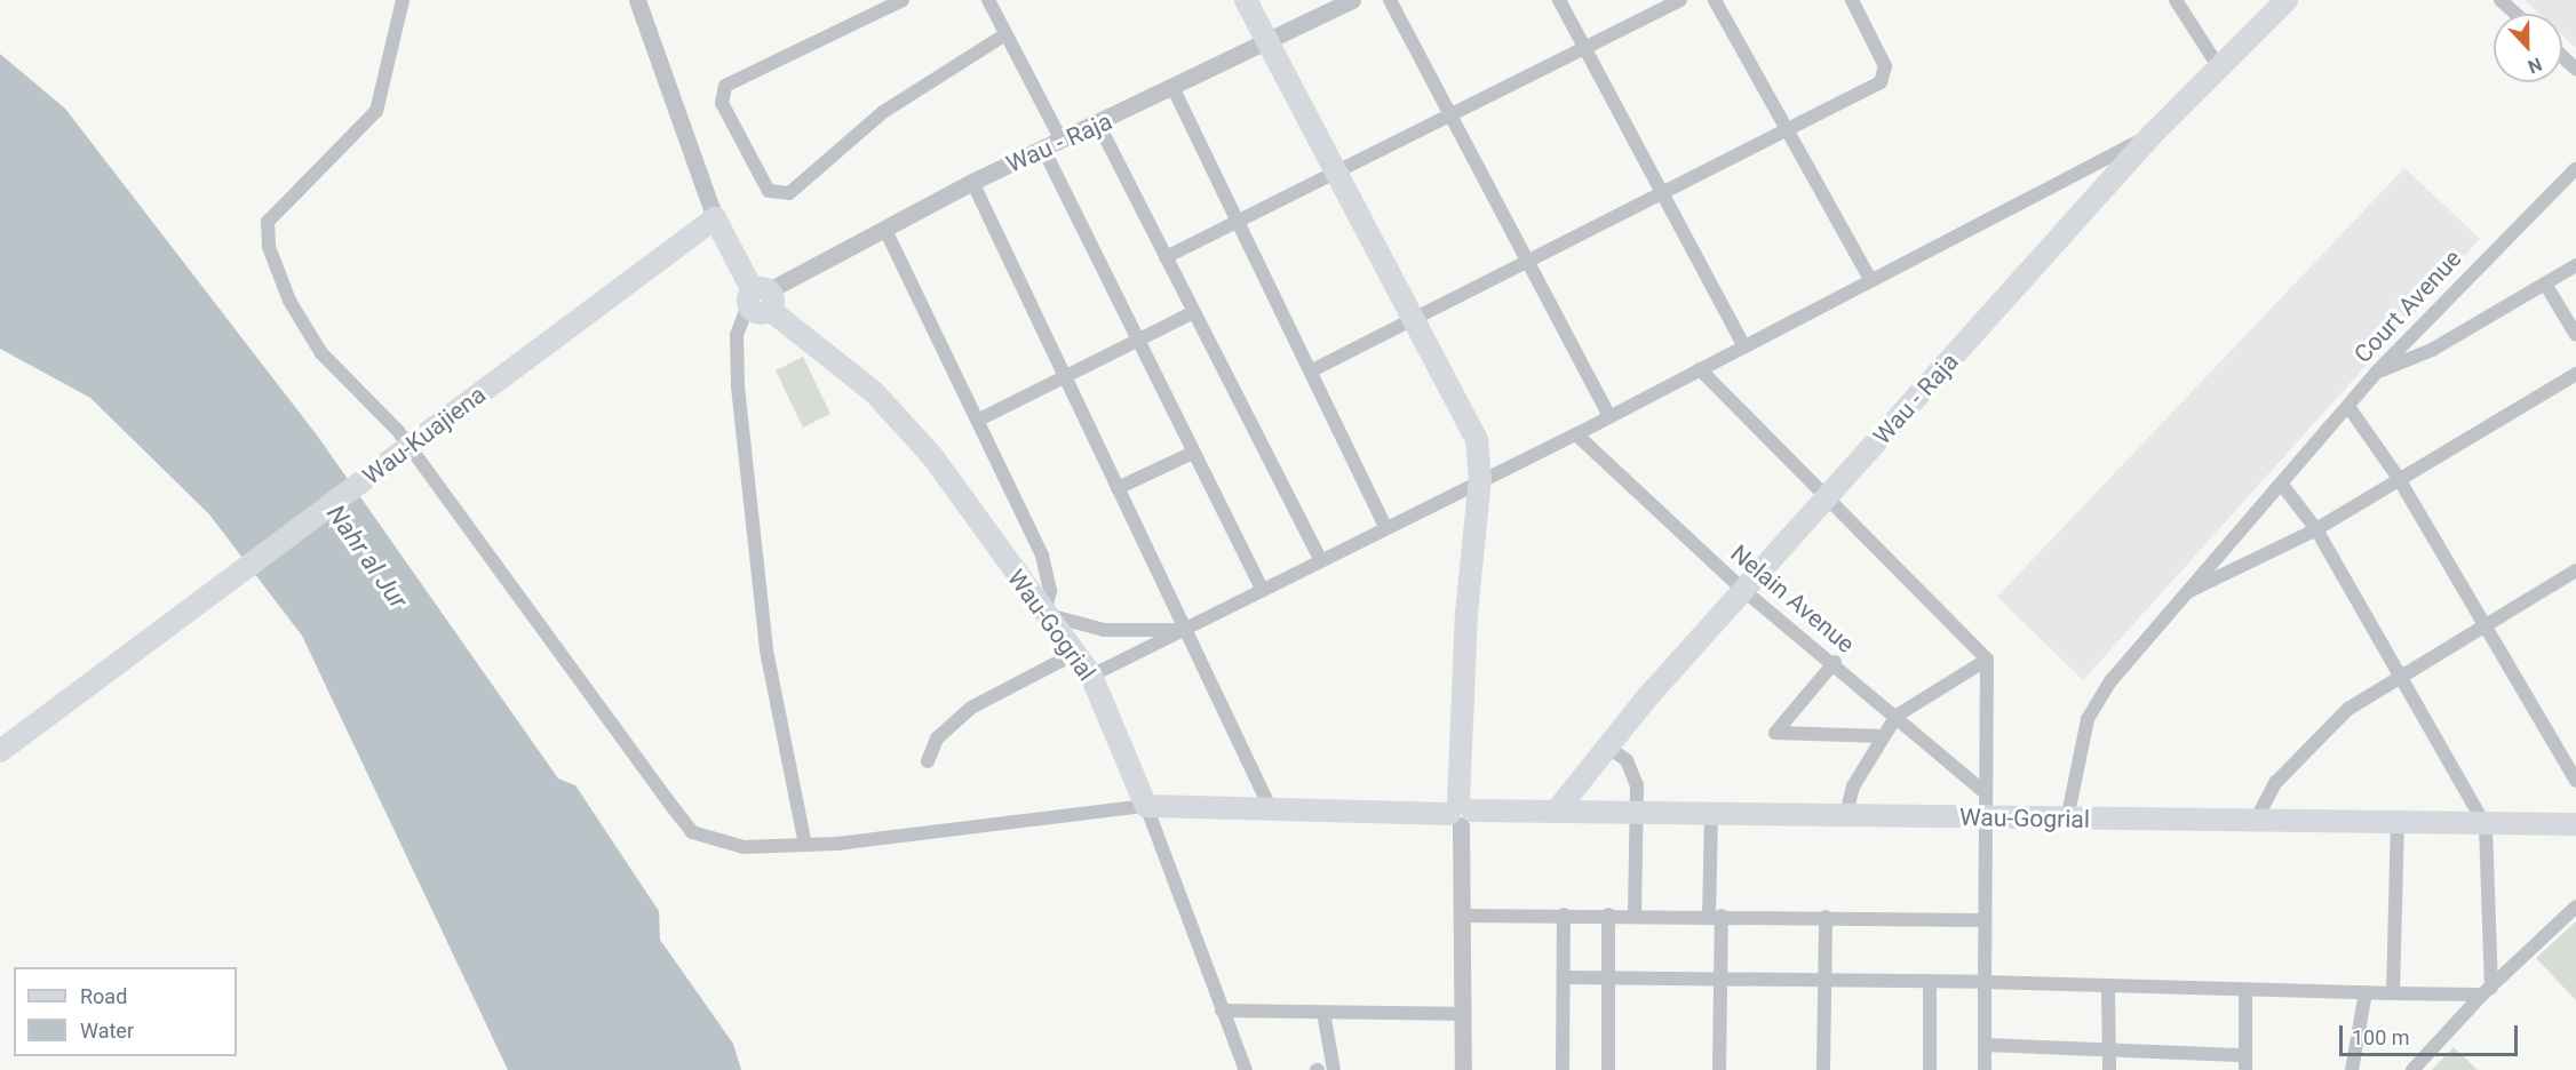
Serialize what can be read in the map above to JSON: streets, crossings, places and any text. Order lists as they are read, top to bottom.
{
  "streets": {
    "main road": ["Wau - Raja", "Wau-Kuajiena", "Wau-Gogrial"],
    "street": ["Court Avenue", "Nelain Avenue"]
  },
  "crossings": [
    ["Wau - Raja", "Nelain Avenue"],
    ["Wau - Raja", "Wau-Gogrial"],
    ["Court Avenue", "Wau-Gogrial"],
    ["Wau-Kuajiena", "Wau-Gogrial"]
  ],
  "water": ["Nahr al Jur"],
  "legend": ["Road", "Water"],
  "scale_bar": "100 m",
  "north": "bottom"
}
